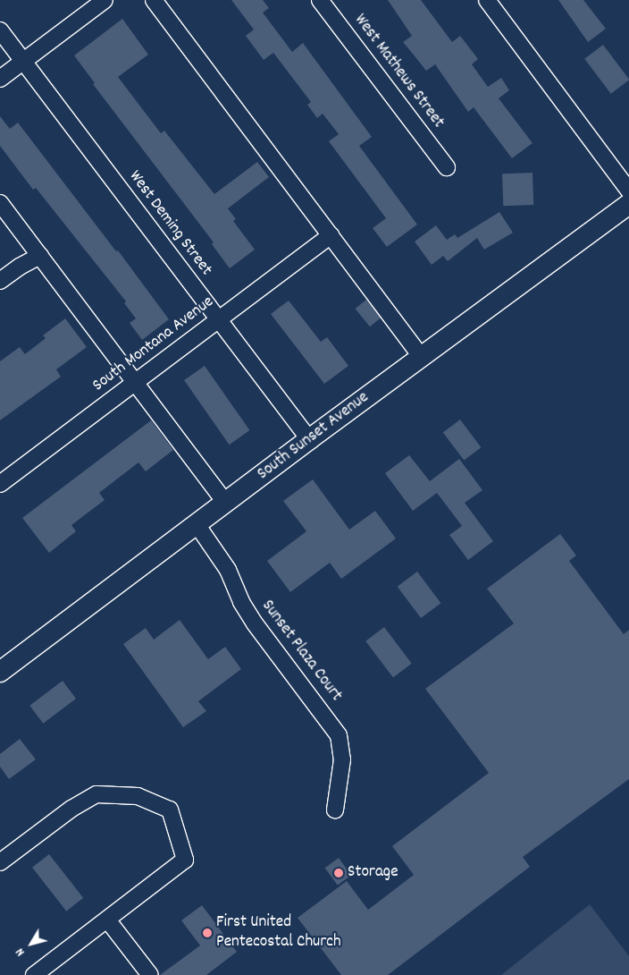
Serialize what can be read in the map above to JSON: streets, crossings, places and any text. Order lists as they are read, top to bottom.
{
  "streets": {
    "main road": ["South Sunset Avenue"],
    "street": [
      "West Mathews Street",
      "West Deming Street",
      "South Montana Avenue",
      "Sunset Plaza Court"
    ]
  },
  "crossings": [
    ["West Deming Street", "South Montana Avenue"],
    ["West Deming Street", "South Sunset Avenue"],
    ["South Sunset Avenue", "Sunset Plaza Court"]
  ],
  "places": ["Storage", "First United Pentecostal Church"],
  "north": "bottom left"
}
